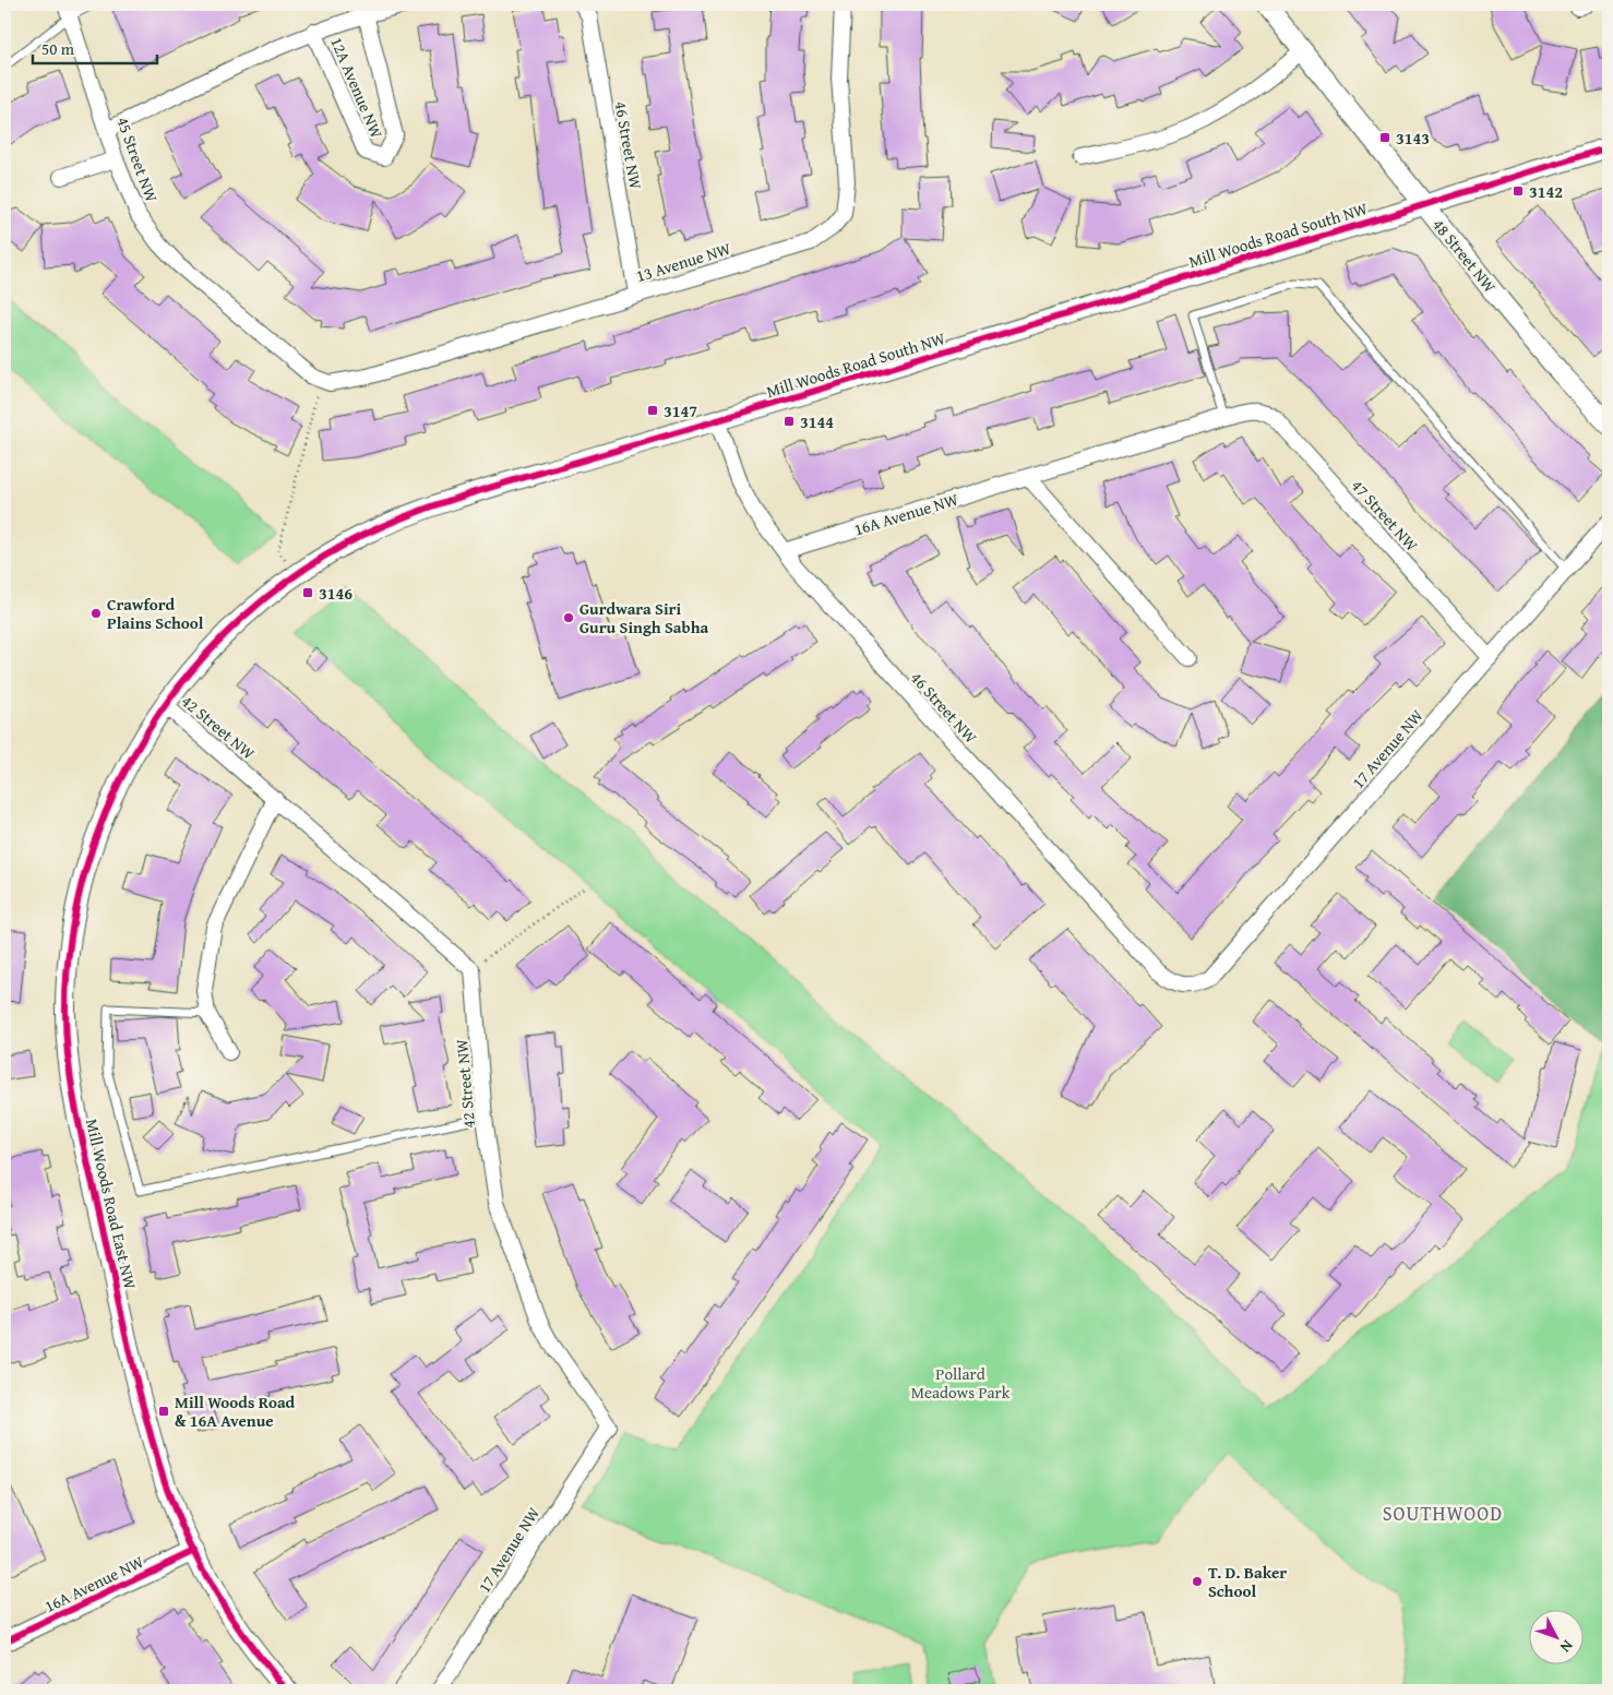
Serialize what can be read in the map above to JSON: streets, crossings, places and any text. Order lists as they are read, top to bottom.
{
  "streets": {
    "street": [
      "12A Avenue NW",
      "46 Street NW",
      "45 Street NW",
      "Mill Woods Road South NW",
      "48 Street NW",
      "13 Avenue NW",
      "16A Avenue NW",
      "47 Street NW",
      "42 Street NW",
      "17 Avenue NW",
      "Mill Woods Road East NW"
    ]
  },
  "crossings": [
    ["12A Avenue NW", "45 Street NW"],
    ["46 Street NW", "Mill Woods Road South NW"],
    ["46 Street NW", "13 Avenue NW"],
    ["46 Street NW", "16A Avenue NW"],
    ["46 Street NW", "17 Avenue NW"],
    ["45 Street NW", "13 Avenue NW"],
    ["Mill Woods Road South NW", "48 Street NW"],
    ["Mill Woods Road South NW", "42 Street NW"],
    ["Mill Woods Road South NW", "Mill Woods Road East NW"],
    ["16A Avenue NW", "47 Street NW"],
    ["16A Avenue NW", "Mill Woods Road East NW"],
    ["47 Street NW", "17 Avenue NW"],
    ["42 Street NW", "17 Avenue NW"],
    ["42 Street NW", "Mill Woods Road East NW"]
  ],
  "districts": ["SOUTHWOOD"],
  "parks": ["Pollard Meadows Park"],
  "places": {
    "transit": [
      "3143",
      "3142",
      "3147",
      "3144",
      "3146",
      "Mill Woods Road & 16A Avenue"
    ],
    "other": ["Crawford Plains School", "Gurdwara Siri Guru Singh Sabha", "T. D. Baker School"]
  },
  "scale_bar": "50 m",
  "north": "bottom right"
}
